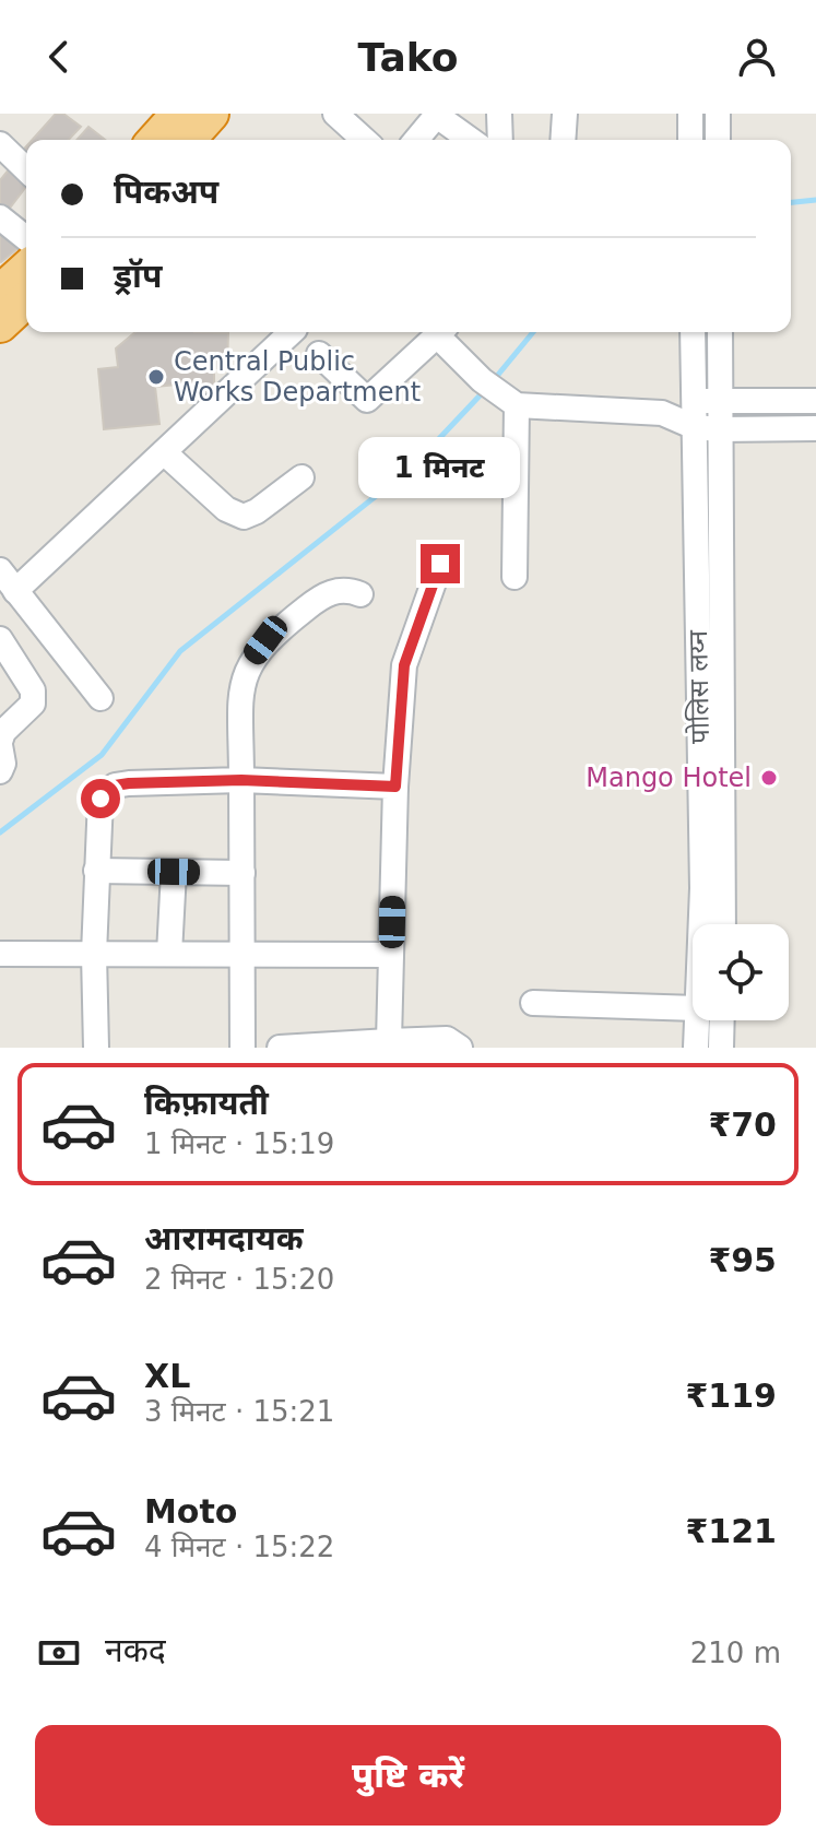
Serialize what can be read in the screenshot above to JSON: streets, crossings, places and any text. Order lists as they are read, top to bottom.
{
  "streets": {
    "street": ["पोलिस लय्न"]
  },
  "places": ["Central Public Works Department", "Mango Hotel"],
  "page": {
    "header": "Tako",
    "banner": ["पिकअप", "ड्रॉप"],
    "bubble": "1 मिनट",
    "list": [
      {
        "name": "किफ़ायती",
        "note": "1 मिनट · 15:19",
        "value": "₹70"
      },
      {
        "name": "आरामदायक",
        "note": "2 मिनट · 15:20",
        "value": "₹95"
      },
      {
        "name": "XL",
        "note": "3 मिनट · 15:21",
        "value": "₹119"
      },
      {
        "name": "Moto",
        "note": "4 मिनट · 15:22",
        "value": "₹121"
      }
    ],
    "pay": ["नकद", "210 m"],
    "buttons": "पुष्टि करें"
  }
}
